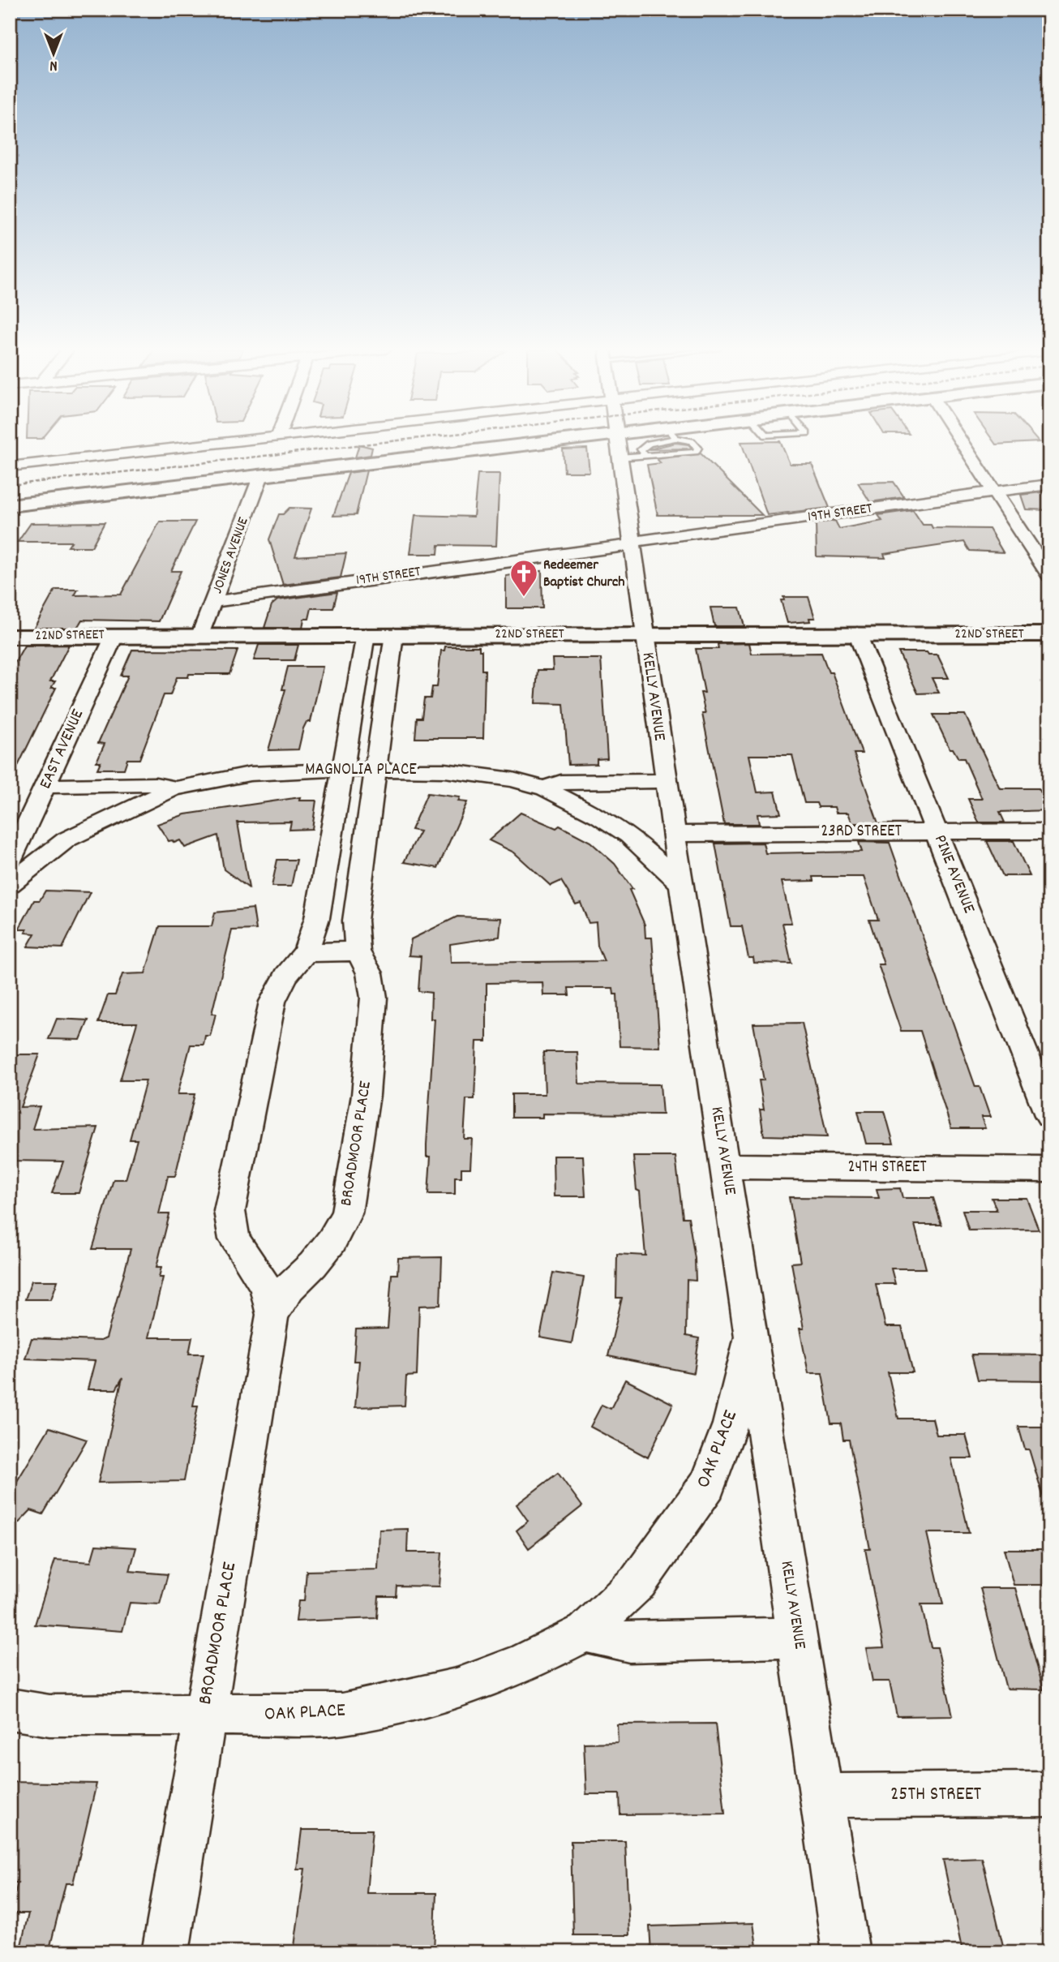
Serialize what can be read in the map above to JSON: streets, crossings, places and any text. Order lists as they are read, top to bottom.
{
  "streets": {
    "street": [
      "19TH STREET",
      "JONES AVENUE",
      "22ND STREET",
      "KELLY AVENUE",
      "EAST AVENUE",
      "MAGNOLIA PLACE",
      "23RD STREET",
      "PINE AVENUE",
      "BROADMOOR PLACE",
      "24TH STREET",
      "OAK PLACE",
      "25TH STREET"
    ]
  },
  "crossings": [
    ["19TH STREET", "JONES AVENUE"],
    ["19TH STREET", "KELLY AVENUE"],
    ["JONES AVENUE", "22ND STREET"],
    ["22ND STREET", "KELLY AVENUE"],
    ["22ND STREET", "EAST AVENUE"],
    ["22ND STREET", "PINE AVENUE"],
    ["22ND STREET", "BROADMOOR PLACE"],
    ["KELLY AVENUE", "MAGNOLIA PLACE"],
    ["KELLY AVENUE", "23RD STREET"],
    ["KELLY AVENUE", "24TH STREET"],
    ["KELLY AVENUE", "OAK PLACE"],
    ["KELLY AVENUE", "25TH STREET"],
    ["EAST AVENUE", "MAGNOLIA PLACE"],
    ["MAGNOLIA PLACE", "BROADMOOR PLACE"],
    ["23RD STREET", "PINE AVENUE"],
    ["BROADMOOR PLACE", "OAK PLACE"]
  ],
  "places": {
    "church": ["Redeemer Baptist Church"]
  },
  "north": "bottom"
}
